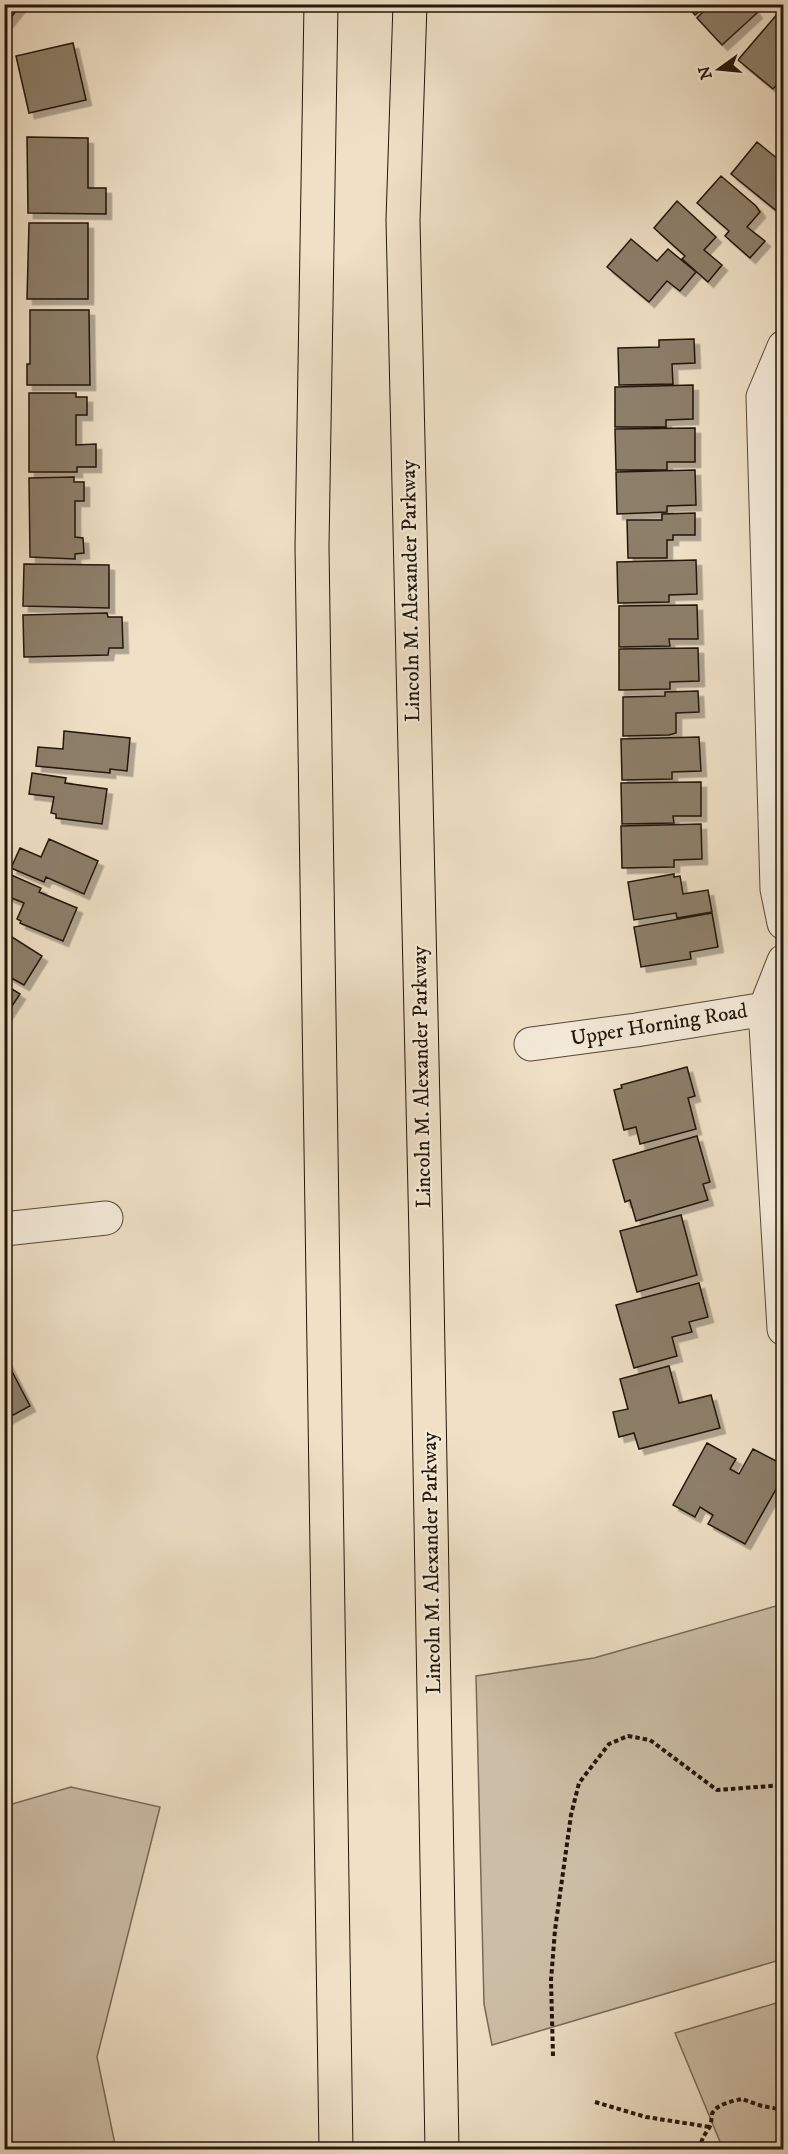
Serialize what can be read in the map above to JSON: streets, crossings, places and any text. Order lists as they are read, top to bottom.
{
  "streets": {
    "highway": ["Lincoln M. Alexander Parkway"],
    "street": ["Upper Horning Road"]
  },
  "north": "left"
}
